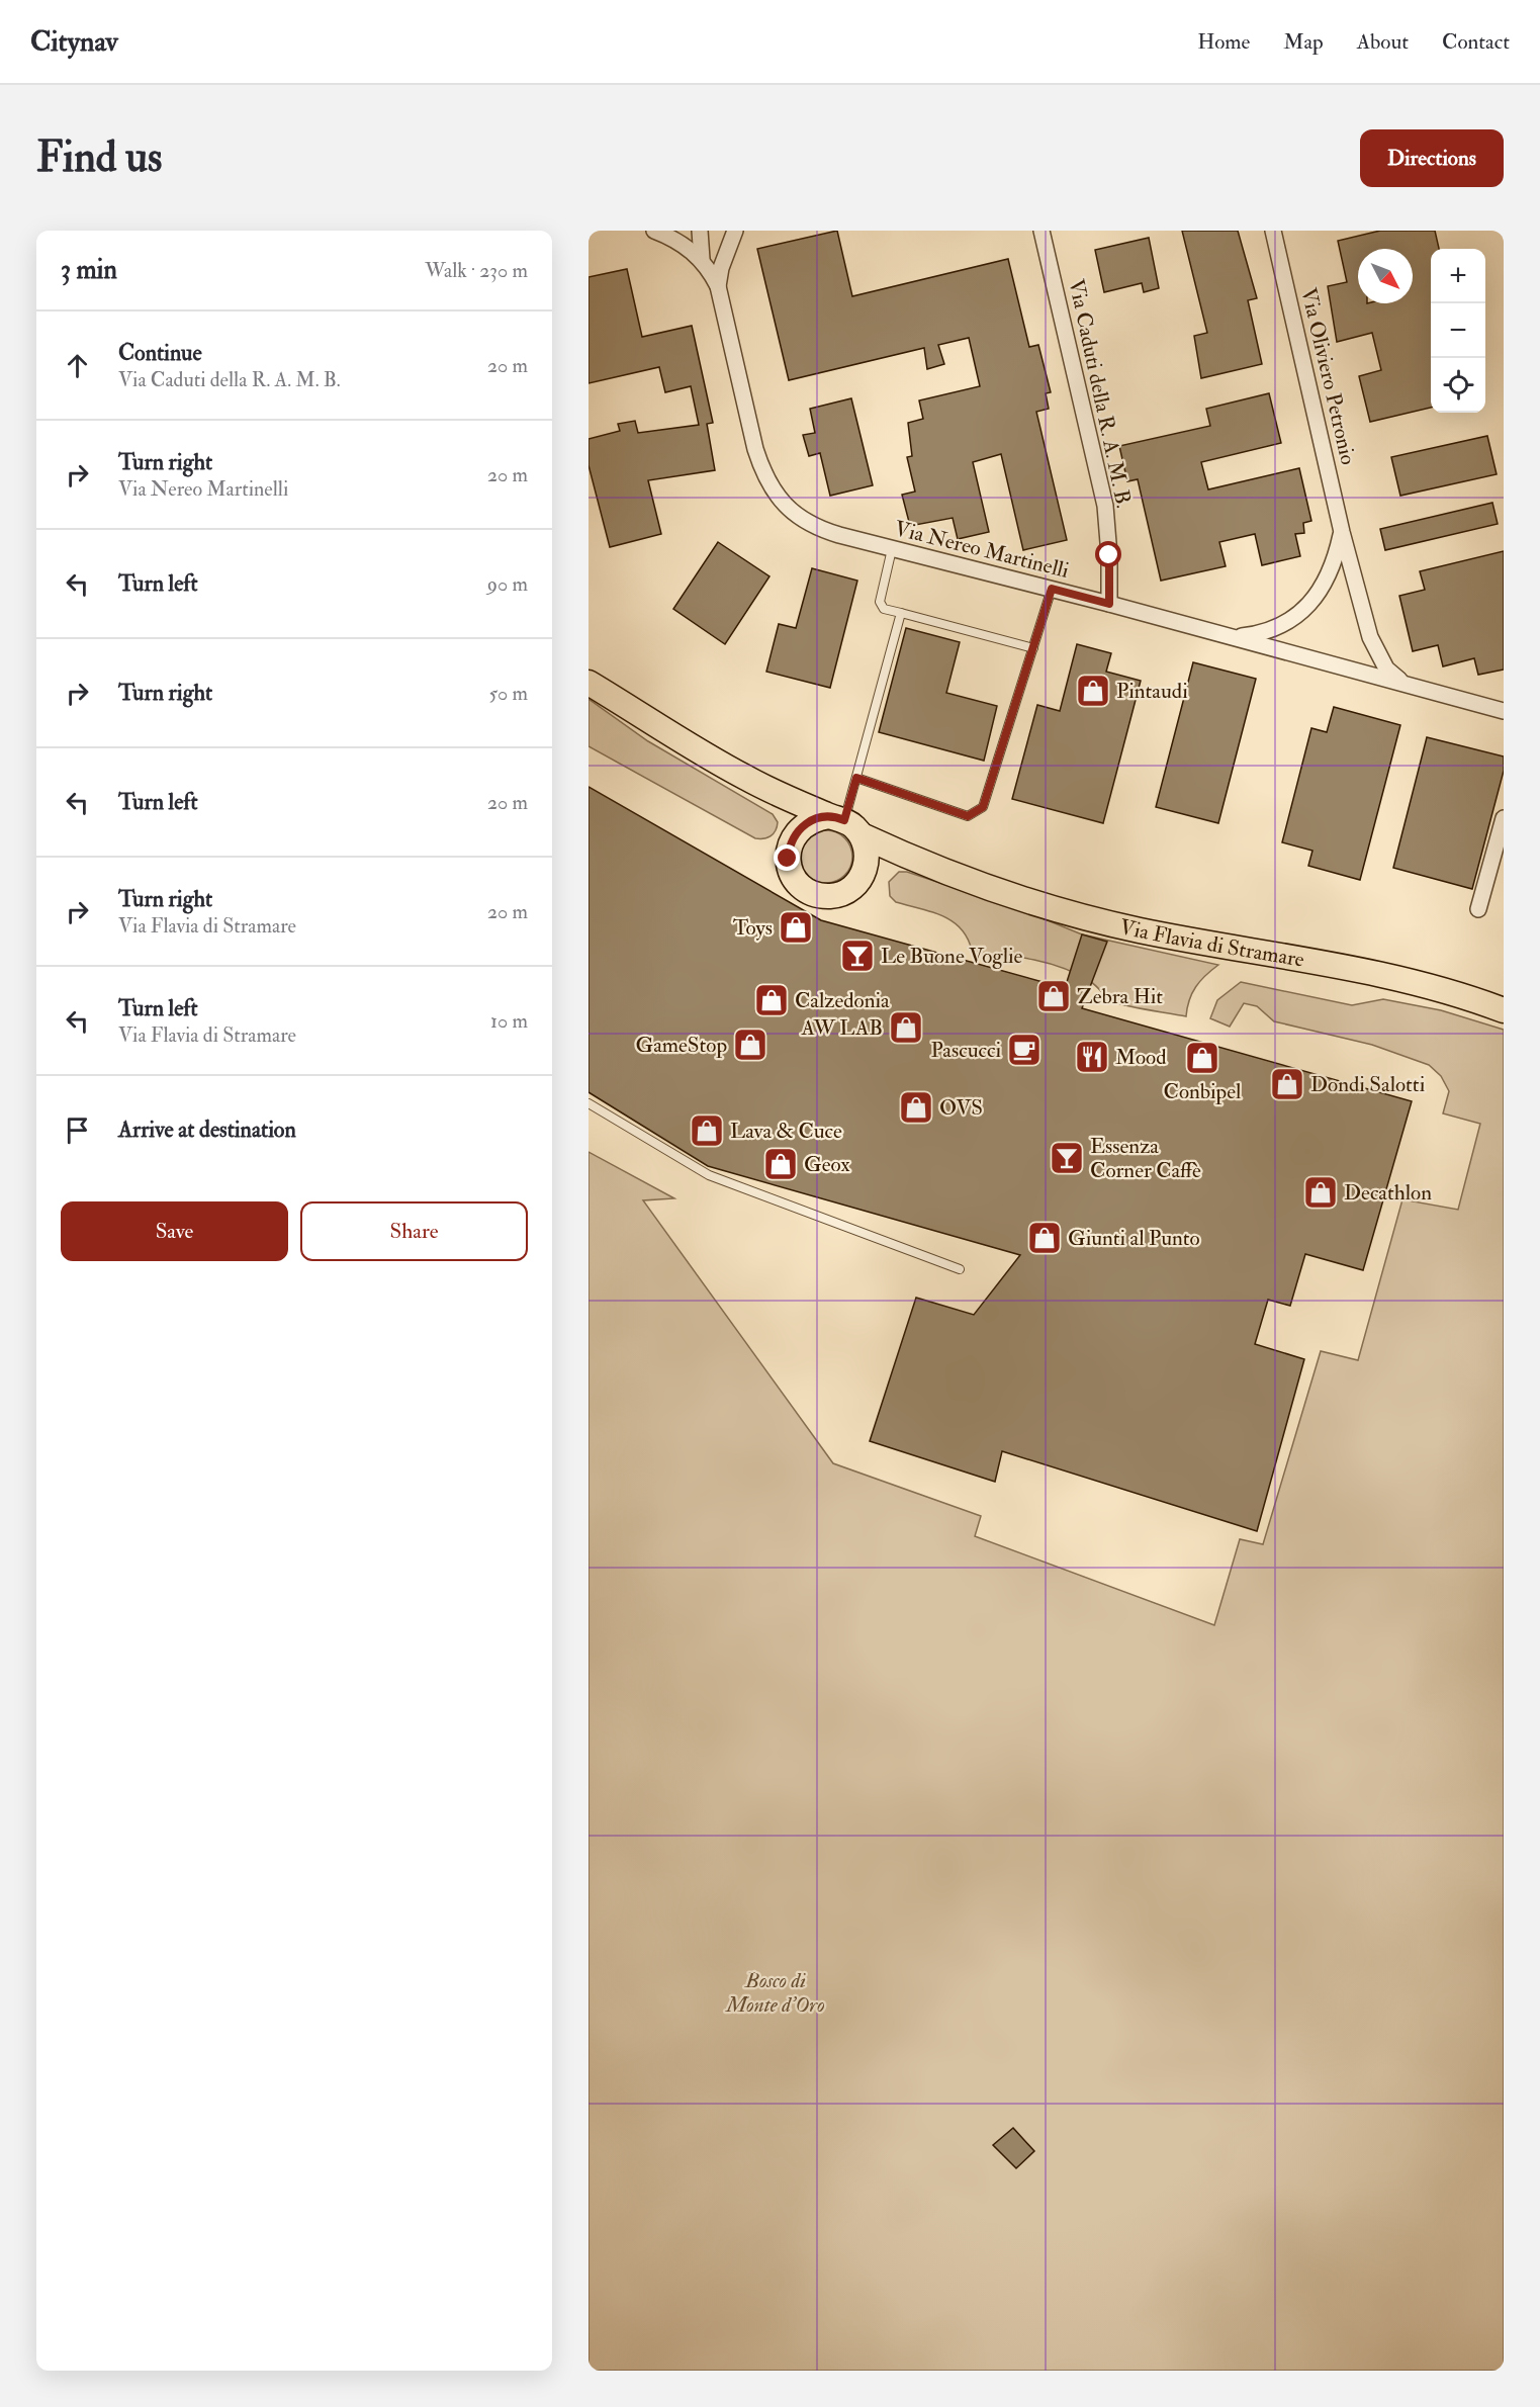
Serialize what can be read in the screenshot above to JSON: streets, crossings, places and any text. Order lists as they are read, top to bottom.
{
  "streets": {
    "main road": ["Via Flavia di Stramare"],
    "street": ["Via Oliviero Petronio", "Via Caduti della R. A. M. B.", "Via Nereo Martinelli"]
  },
  "crossings": [
    ["Via Oliviero Petronio", "Via Nereo Martinelli"],
    ["Via Caduti della R. A. M. B.", "Via Nereo Martinelli"]
  ],
  "parks": ["Bosco di Monte d'Oro"],
  "places": {
    "shop": [
      "Pintaudi",
      "Toys",
      "Zebra Hit",
      "Calzedonia",
      "AW LAB",
      "GameStop",
      "Conbipel",
      "Dondi Salotti",
      "OVS",
      "Lava & Cuce",
      "Geox",
      "Decathlon",
      "Giunti al Punto"
    ],
    "bar": ["Le Buone Voglie", "Essenza Corner Caffè"],
    "cafe": ["Pascucci"],
    "restaurant": ["Mood"]
  },
  "north": "bottom right",
  "page": {
    "header": "Citynav",
    "nav": [
      "Home",
      "Map",
      "About",
      "Contact"
    ],
    "buttons": [
      "Directions",
      ["Save", "Share"]
    ],
    "title": "Find us",
    "heading": ["3 min", "Walk · 230 m"],
    "map_buttons": ["+", "−"],
    "list": [
      ["Continue", "Via Caduti della R. A. M. B.", "20 m"],
      ["Turn right", "Via Nereo Martinelli", "20 m"],
      ["Turn left", "90 m"],
      ["Turn right", "50 m"],
      ["Turn left", "20 m"],
      ["Turn right", "Via Flavia di Stramare", "20 m"],
      ["Turn left", "Via Flavia di Stramare", "10 m"],
      "Arrive at destination"
    ]
  }
}
